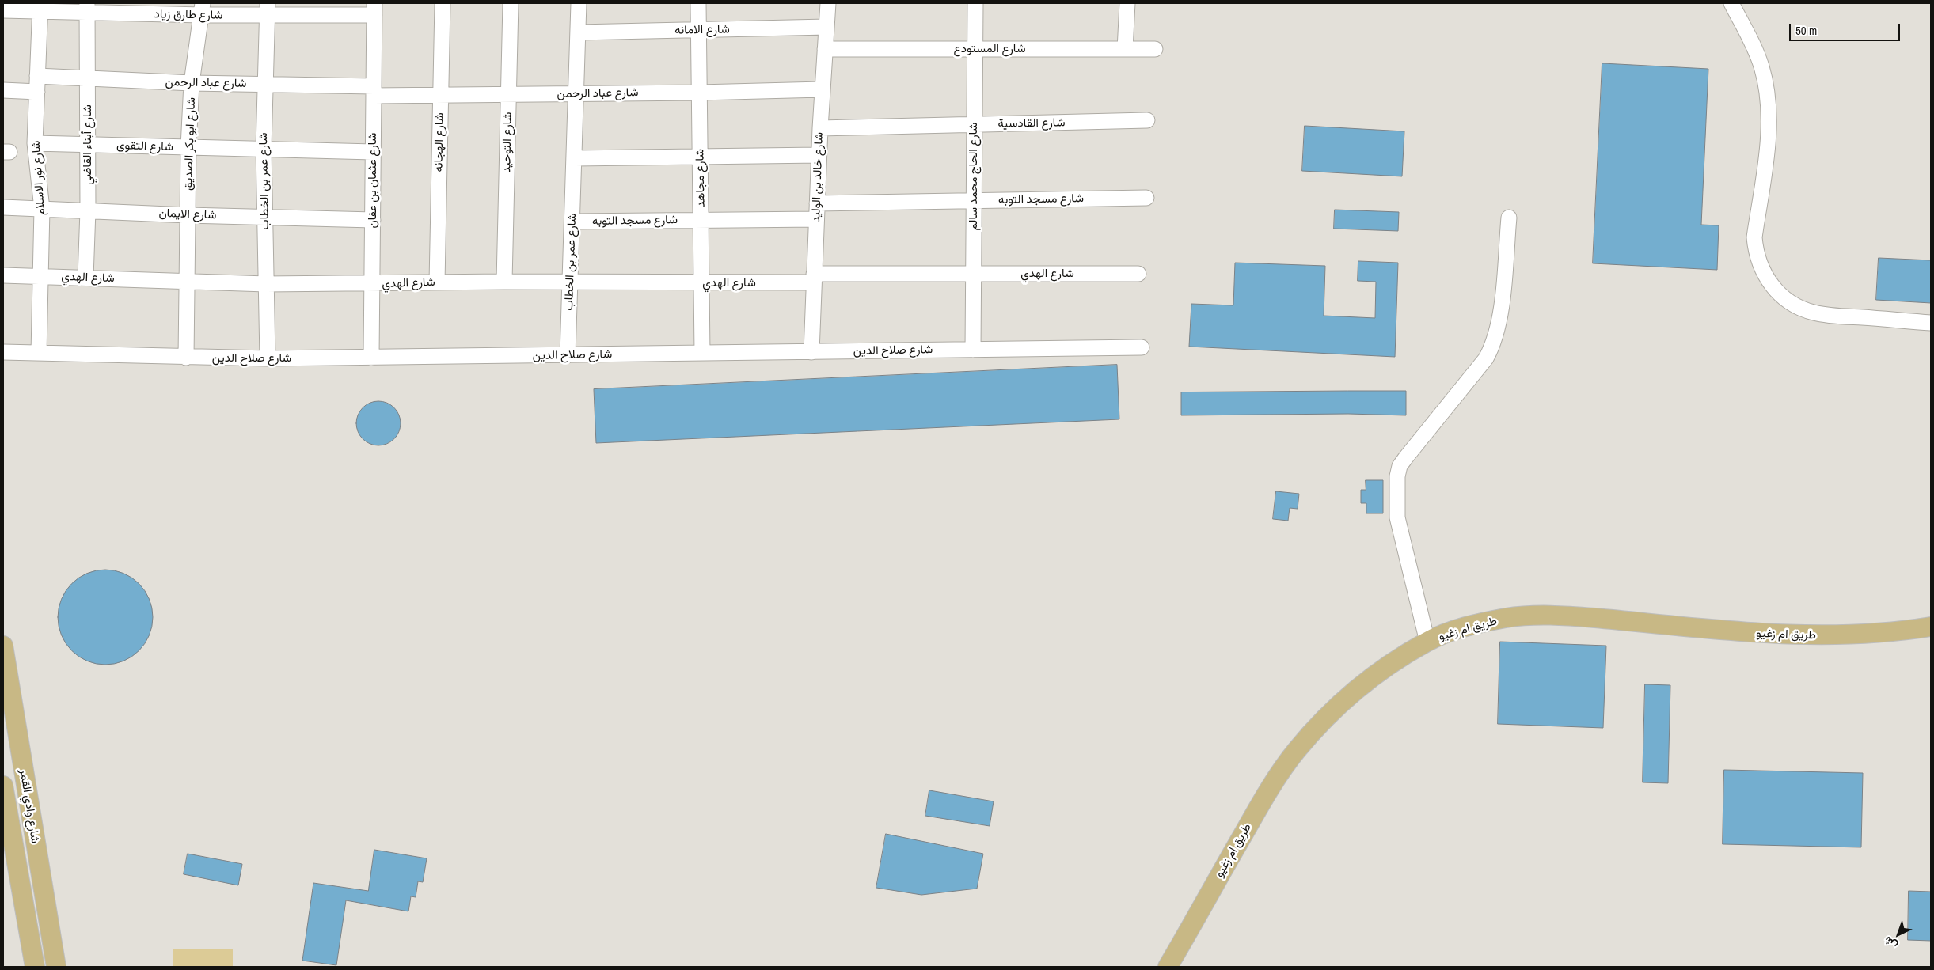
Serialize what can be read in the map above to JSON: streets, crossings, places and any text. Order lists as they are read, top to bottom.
{
  "streets": {
    "main road": ["طريق ام زغيو", "شارع وادي القمر"],
    "street": [
      "شارع طارق زياد",
      "شارع الامانه",
      "شارع المستودع",
      "شارع عباد الرحمن",
      "شارع القادسية",
      "شارع الهجانه",
      "شارع التوحيد",
      "شارع ابو بكر الصديق",
      "شارع أبناء القاضي",
      "شارع التقوى",
      "شارع الحاج محمد سالم",
      "شارع خالد بن الوليد",
      "شارع نور الاسلام",
      "شارع مجاهد",
      "شارع عثمان بن عفان",
      "شارع عمر بن الخطاب",
      "شارع مسجد التوبه",
      "شارع الايمان",
      "شارع الهدي",
      "شارع صلاح الدين"
    ]
  },
  "crossings": [
    ["شارع طارق زياد", "شارع ابو بكر الصديق"],
    ["شارع طارق زياد", "شارع أبناء القاضي"],
    ["شارع طارق زياد", "شارع نور الاسلام"],
    ["شارع طارق زياد", "شارع عثمان بن عفان"],
    ["شارع طارق زياد", "شارع عمر بن الخطاب"],
    ["شارع الامانه", "شارع خالد بن الوليد"],
    ["شارع الامانه", "شارع مجاهد"],
    ["شارع الامانه", "شارع عمر بن الخطاب"],
    ["شارع المستودع", "شارع الحاج محمد سالم"],
    ["شارع المستودع", "شارع خالد بن الوليد"],
    ["شارع عباد الرحمن", "شارع الهجانه"],
    ["شارع عباد الرحمن", "شارع التوحيد"],
    ["شارع عباد الرحمن", "شارع ابو بكر الصديق"],
    ["شارع عباد الرحمن", "شارع أبناء القاضي"],
    ["شارع عباد الرحمن", "شارع خالد بن الوليد"],
    ["شارع عباد الرحمن", "شارع نور الاسلام"],
    ["شارع عباد الرحمن", "شارع مجاهد"],
    ["شارع عباد الرحمن", "شارع عثمان بن عفان"],
    ["شارع عباد الرحمن", "شارع عمر بن الخطاب"],
    ["شارع القادسية", "شارع الحاج محمد سالم"],
    ["شارع القادسية", "شارع خالد بن الوليد"],
    ["شارع الهجانه", "شارع الهدي"],
    ["شارع التوحيد", "شارع الهدي"],
    ["شارع ابو بكر الصديق", "شارع التقوى"],
    ["شارع ابو بكر الصديق", "شارع الايمان"],
    ["شارع ابو بكر الصديق", "شارع الهدي"],
    ["شارع ابو بكر الصديق", "شارع صلاح الدين"],
    ["شارع أبناء القاضي", "شارع التقوى"],
    ["شارع أبناء القاضي", "شارع الايمان"],
    ["شارع أبناء القاضي", "شارع الهدي"],
    ["شارع التقوى", "شارع نور الاسلام"],
    ["شارع التقوى", "شارع عثمان بن عفان"],
    ["شارع التقوى", "شارع عمر بن الخطاب"],
    ["شارع الحاج محمد سالم", "شارع مسجد التوبه"],
    ["شارع الحاج محمد سالم", "شارع الهدي"],
    ["شارع الحاج محمد سالم", "شارع صلاح الدين"],
    ["شارع خالد بن الوليد", "شارع مسجد التوبه"],
    ["شارع خالد بن الوليد", "شارع الهدي"],
    ["شارع خالد بن الوليد", "شارع صلاح الدين"],
    ["شارع نور الاسلام", "شارع الايمان"],
    ["شارع نور الاسلام", "شارع الهدي"],
    ["شارع نور الاسلام", "شارع صلاح الدين"],
    ["شارع مجاهد", "شارع مسجد التوبه"],
    ["شارع مجاهد", "شارع الهدي"],
    ["شارع مجاهد", "شارع صلاح الدين"],
    ["شارع عثمان بن عفان", "شارع الايمان"],
    ["شارع عثمان بن عفان", "شارع الهدي"],
    ["شارع عثمان بن عفان", "شارع صلاح الدين"],
    ["شارع عمر بن الخطاب", "شارع مسجد التوبه"],
    ["شارع عمر بن الخطاب", "شارع الايمان"],
    ["شارع عمر بن الخطاب", "شارع الهدي"],
    ["شارع عمر بن الخطاب", "شارع صلاح الدين"]
  ],
  "scale_bar": "50 m",
  "north": "bottom left"
}
